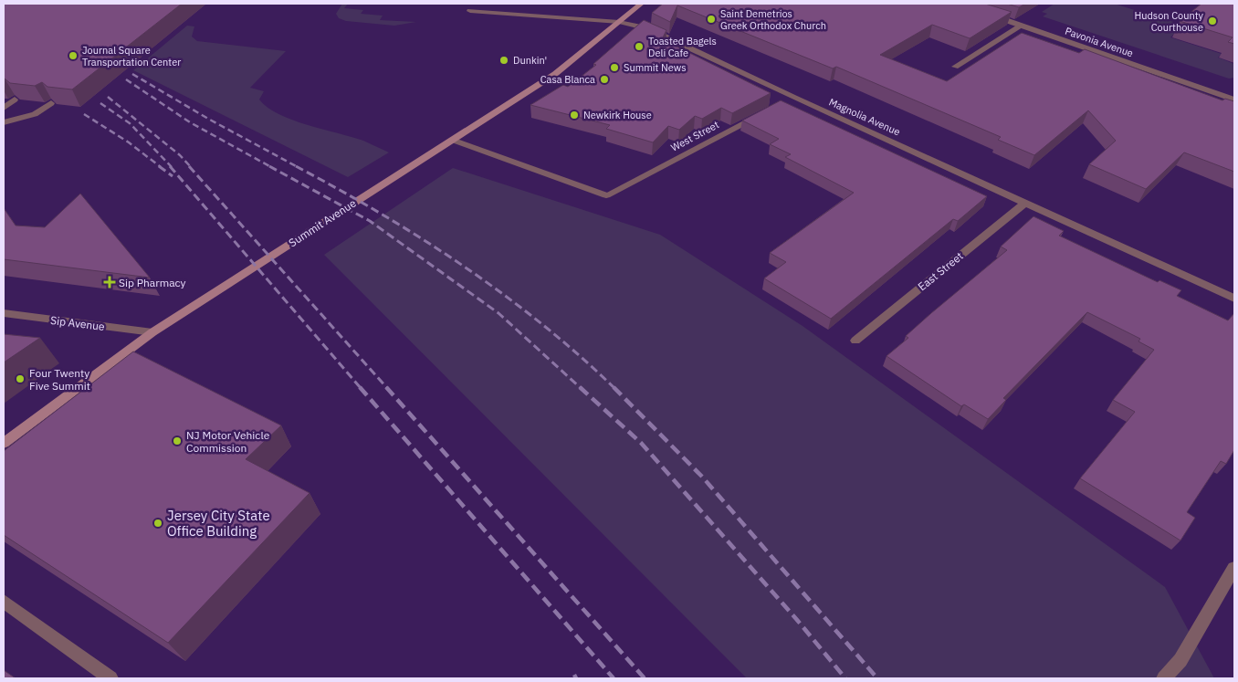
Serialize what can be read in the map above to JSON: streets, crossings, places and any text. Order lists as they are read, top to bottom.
{
  "streets": {
    "main road": ["Summit Avenue"],
    "street": [
      "Pavonia Avenue",
      "Magnolia Avenue",
      "West Street",
      "East Street",
      "Sip Avenue"
    ]
  },
  "crossings": [
    ["Magnolia Avenue", "Summit Avenue"],
    ["Magnolia Avenue", "East Street"],
    ["West Street", "Summit Avenue"],
    ["Summit Avenue", "Sip Avenue"]
  ],
  "places": {
    "other": [
      "Saint Demetrios Greek Orthodox Church",
      "Hudson County Courthouse",
      "Toasted Bagels Deli Cafe",
      "Journal Square Transportation Center",
      "Dunkin'",
      "Summit News",
      "Casa Blanca",
      "Newkirk House",
      "Four Twenty Five Summit",
      "NJ Motor Vehicle Commission",
      "Jersey City State Office Building"
    ],
    "health": ["Sip Pharmacy"]
  }
}
